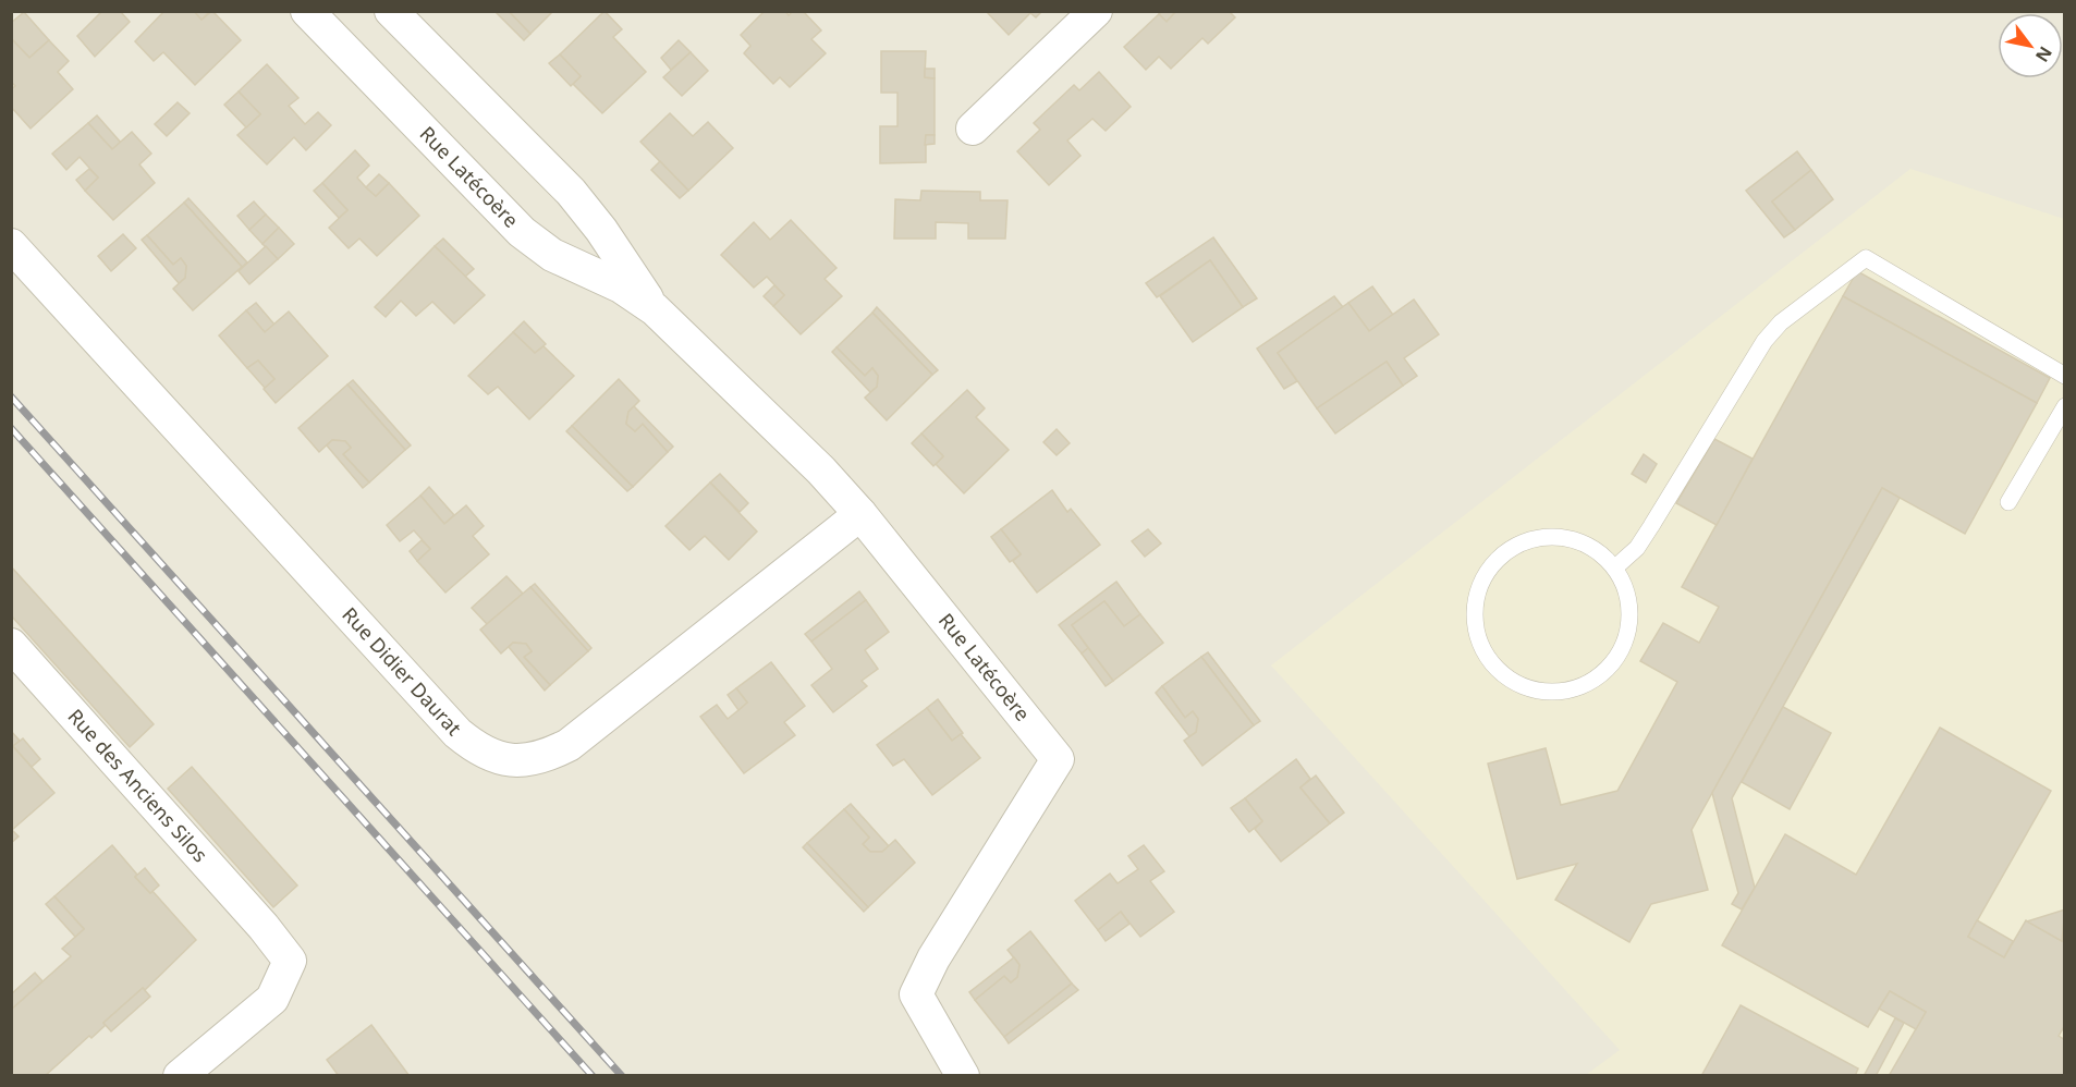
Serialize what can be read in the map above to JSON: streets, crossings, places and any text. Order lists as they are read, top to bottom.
{
  "streets": {
    "street": ["Rue Latécoère", "Rue Didier Daurat", "Rue des Anciens Silos"]
  },
  "crossings": [
    ["Rue Latécoère", "Rue Didier Daurat"]
  ],
  "north": "bottom right"
}
